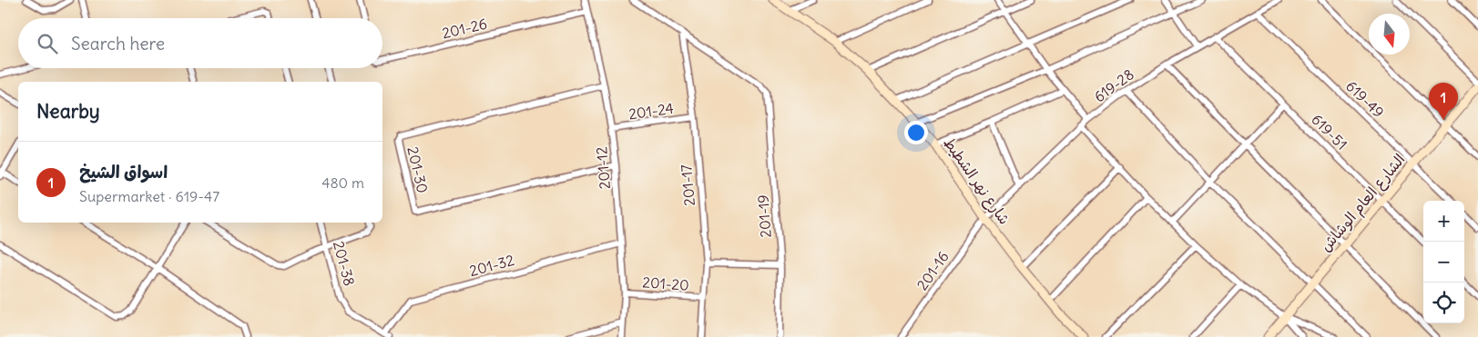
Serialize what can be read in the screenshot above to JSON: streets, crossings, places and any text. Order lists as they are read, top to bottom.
{
  "streets": {
    "main road": ["شارع نهر الشطيط", "الشارع العام الوشاش"],
    "street": [
      "201-26",
      "619-28",
      "619-49",
      "201-24",
      "619-51",
      "201-12",
      "201-30",
      "201-17",
      "201-19",
      "201-38",
      "201-32",
      "201-16",
      "201-20"
    ]
  },
  "crossings": [
    ["201-26", "201-12"],
    ["619-28", "619-49"],
    ["619-28", "619-51"],
    ["619-28", "شارع نهر الشطيط"],
    ["619-28", "201-16"],
    ["619-49", "الشارع العام الوشاش"],
    ["201-24", "201-12"],
    ["201-24", "201-17"],
    ["619-51", "الشارع العام الوشاش"],
    ["201-12", "201-30"],
    ["201-12", "201-32"],
    ["201-12", "201-20"],
    ["شارع نهر الشطيط", "201-16"],
    ["201-17", "201-19"],
    ["201-17", "201-20"],
    ["201-38", "201-32"]
  ],
  "north": "bottom",
  "page": {
    "search": "Search here",
    "heading": "Nearby",
    "pins": "1",
    "list": [
      {
        "mark": "1",
        "name": "اسواق الشيخ",
        "note": "Supermarket · 619-47",
        "value": "480 m"
      }
    ],
    "map_buttons": ["+", "−"]
  }
}
